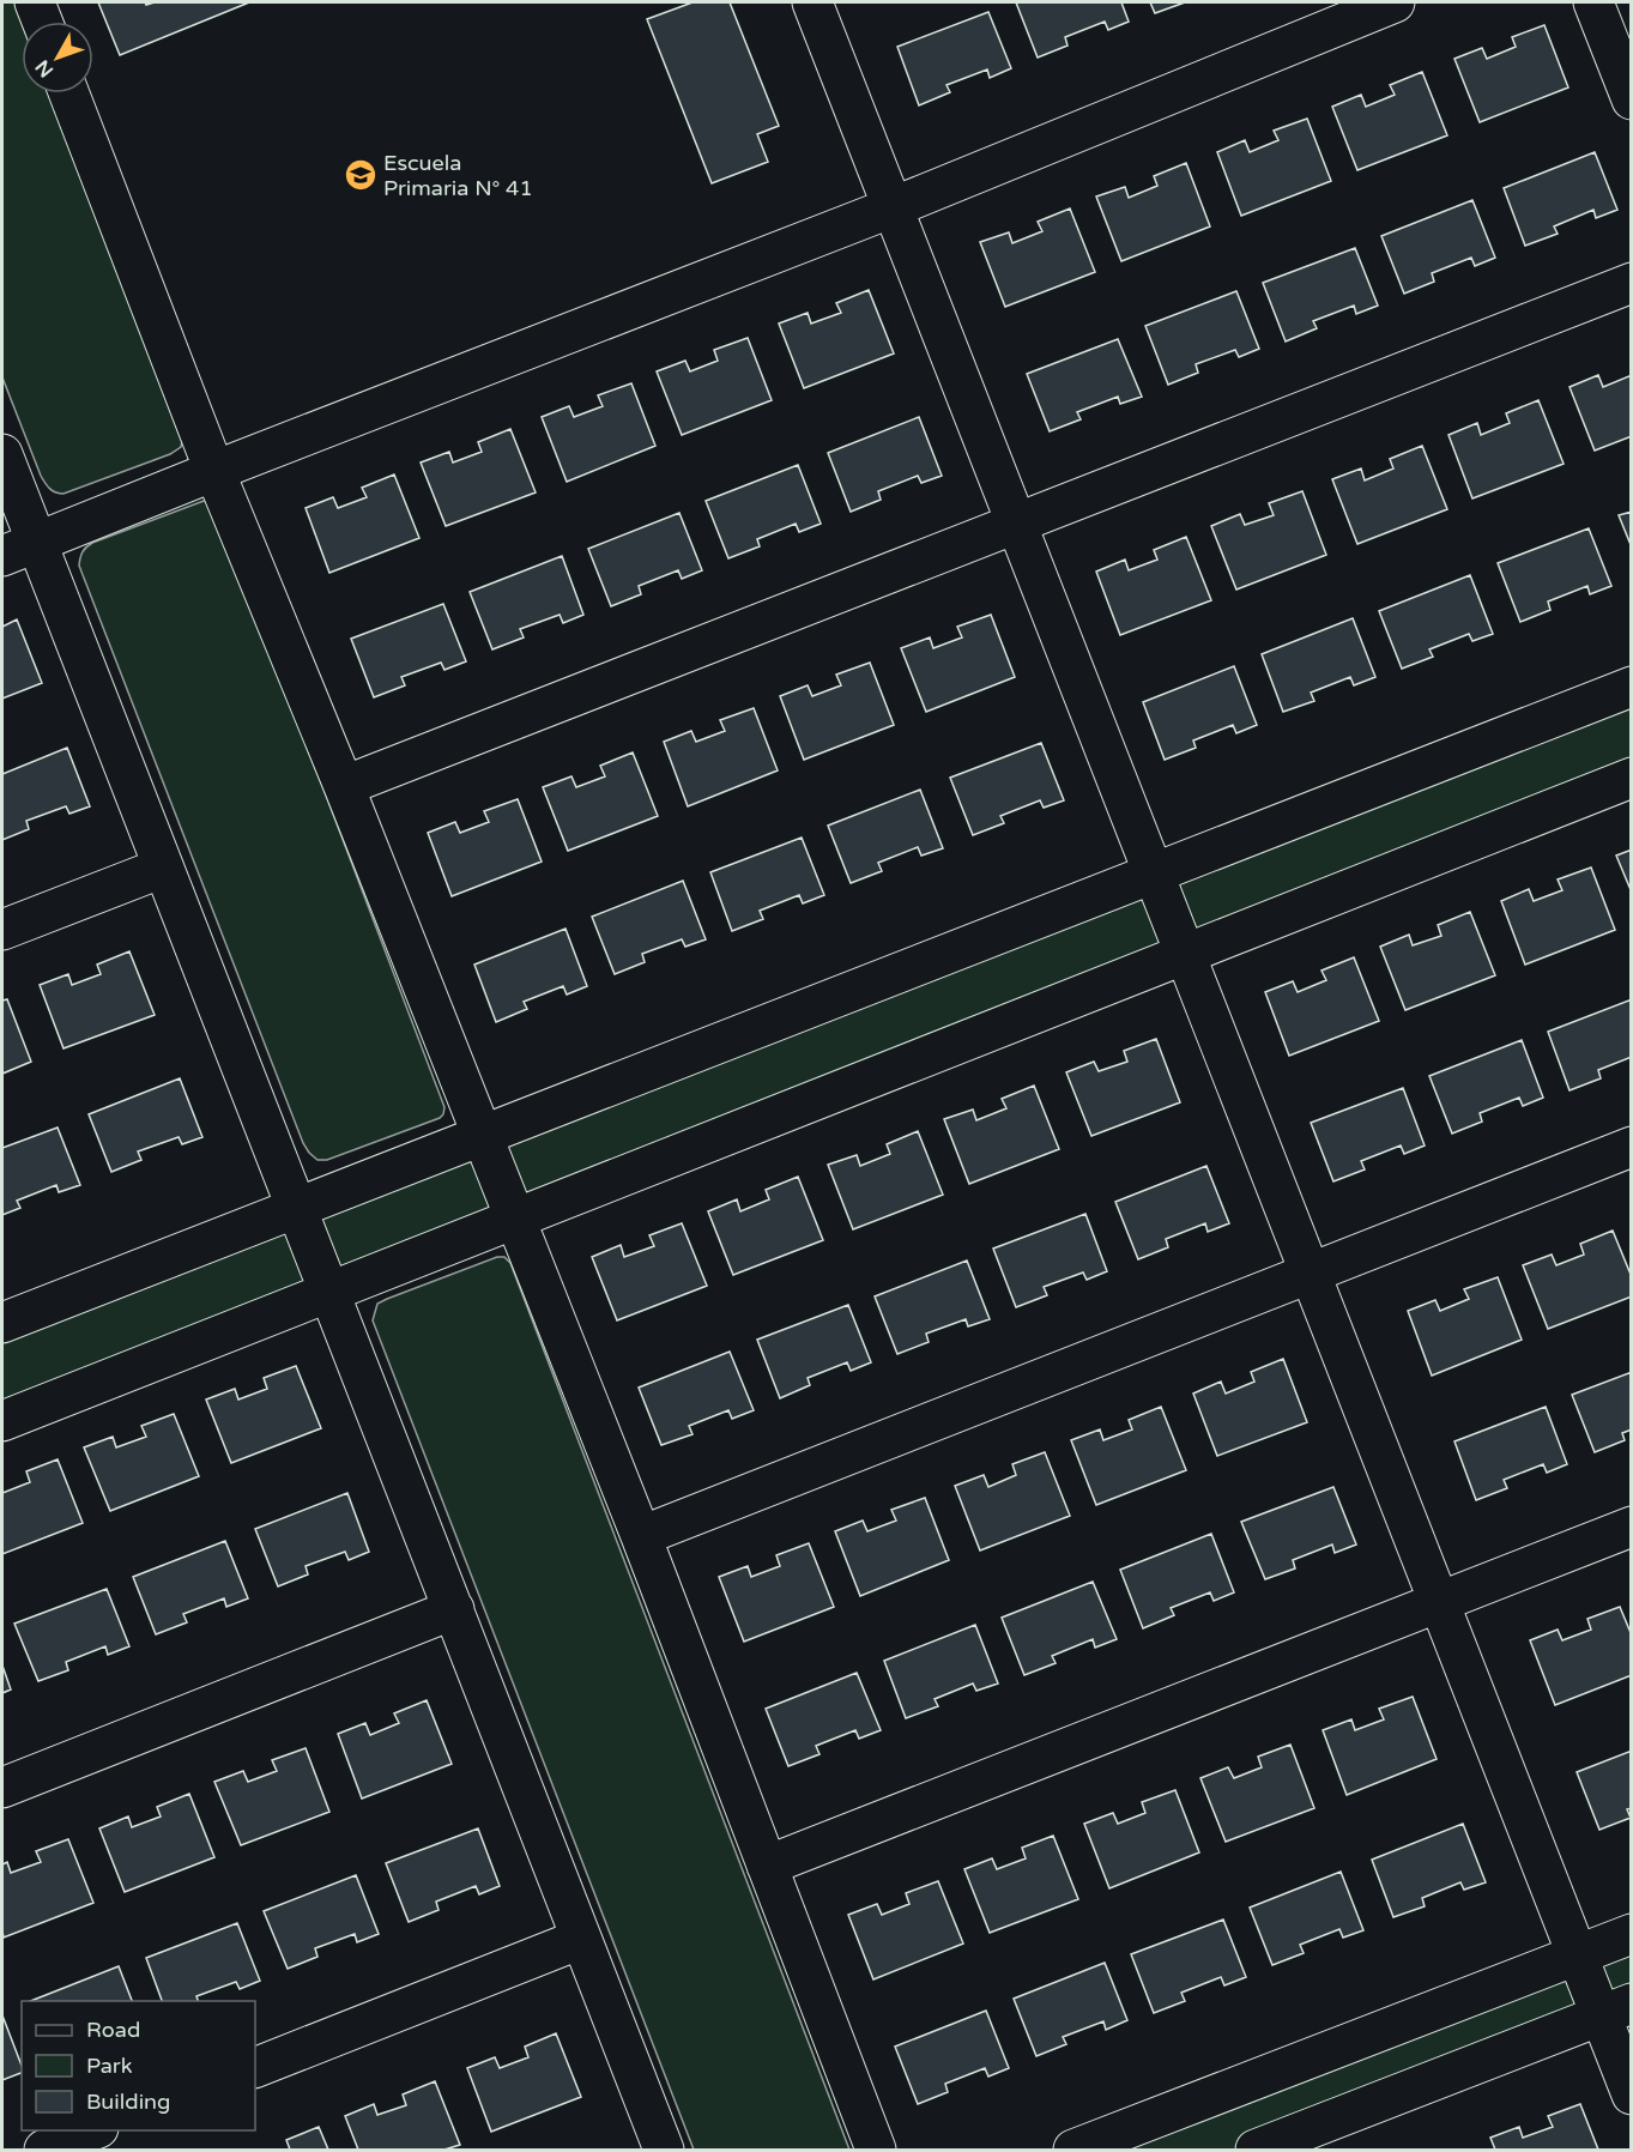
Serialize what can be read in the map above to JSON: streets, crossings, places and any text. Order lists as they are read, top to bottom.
{
  "places": {
    "school or university": ["Escuela Primaria N° 41"]
  },
  "legend": ["Road", "Park", "Building"],
  "north": "bottom left"
}
